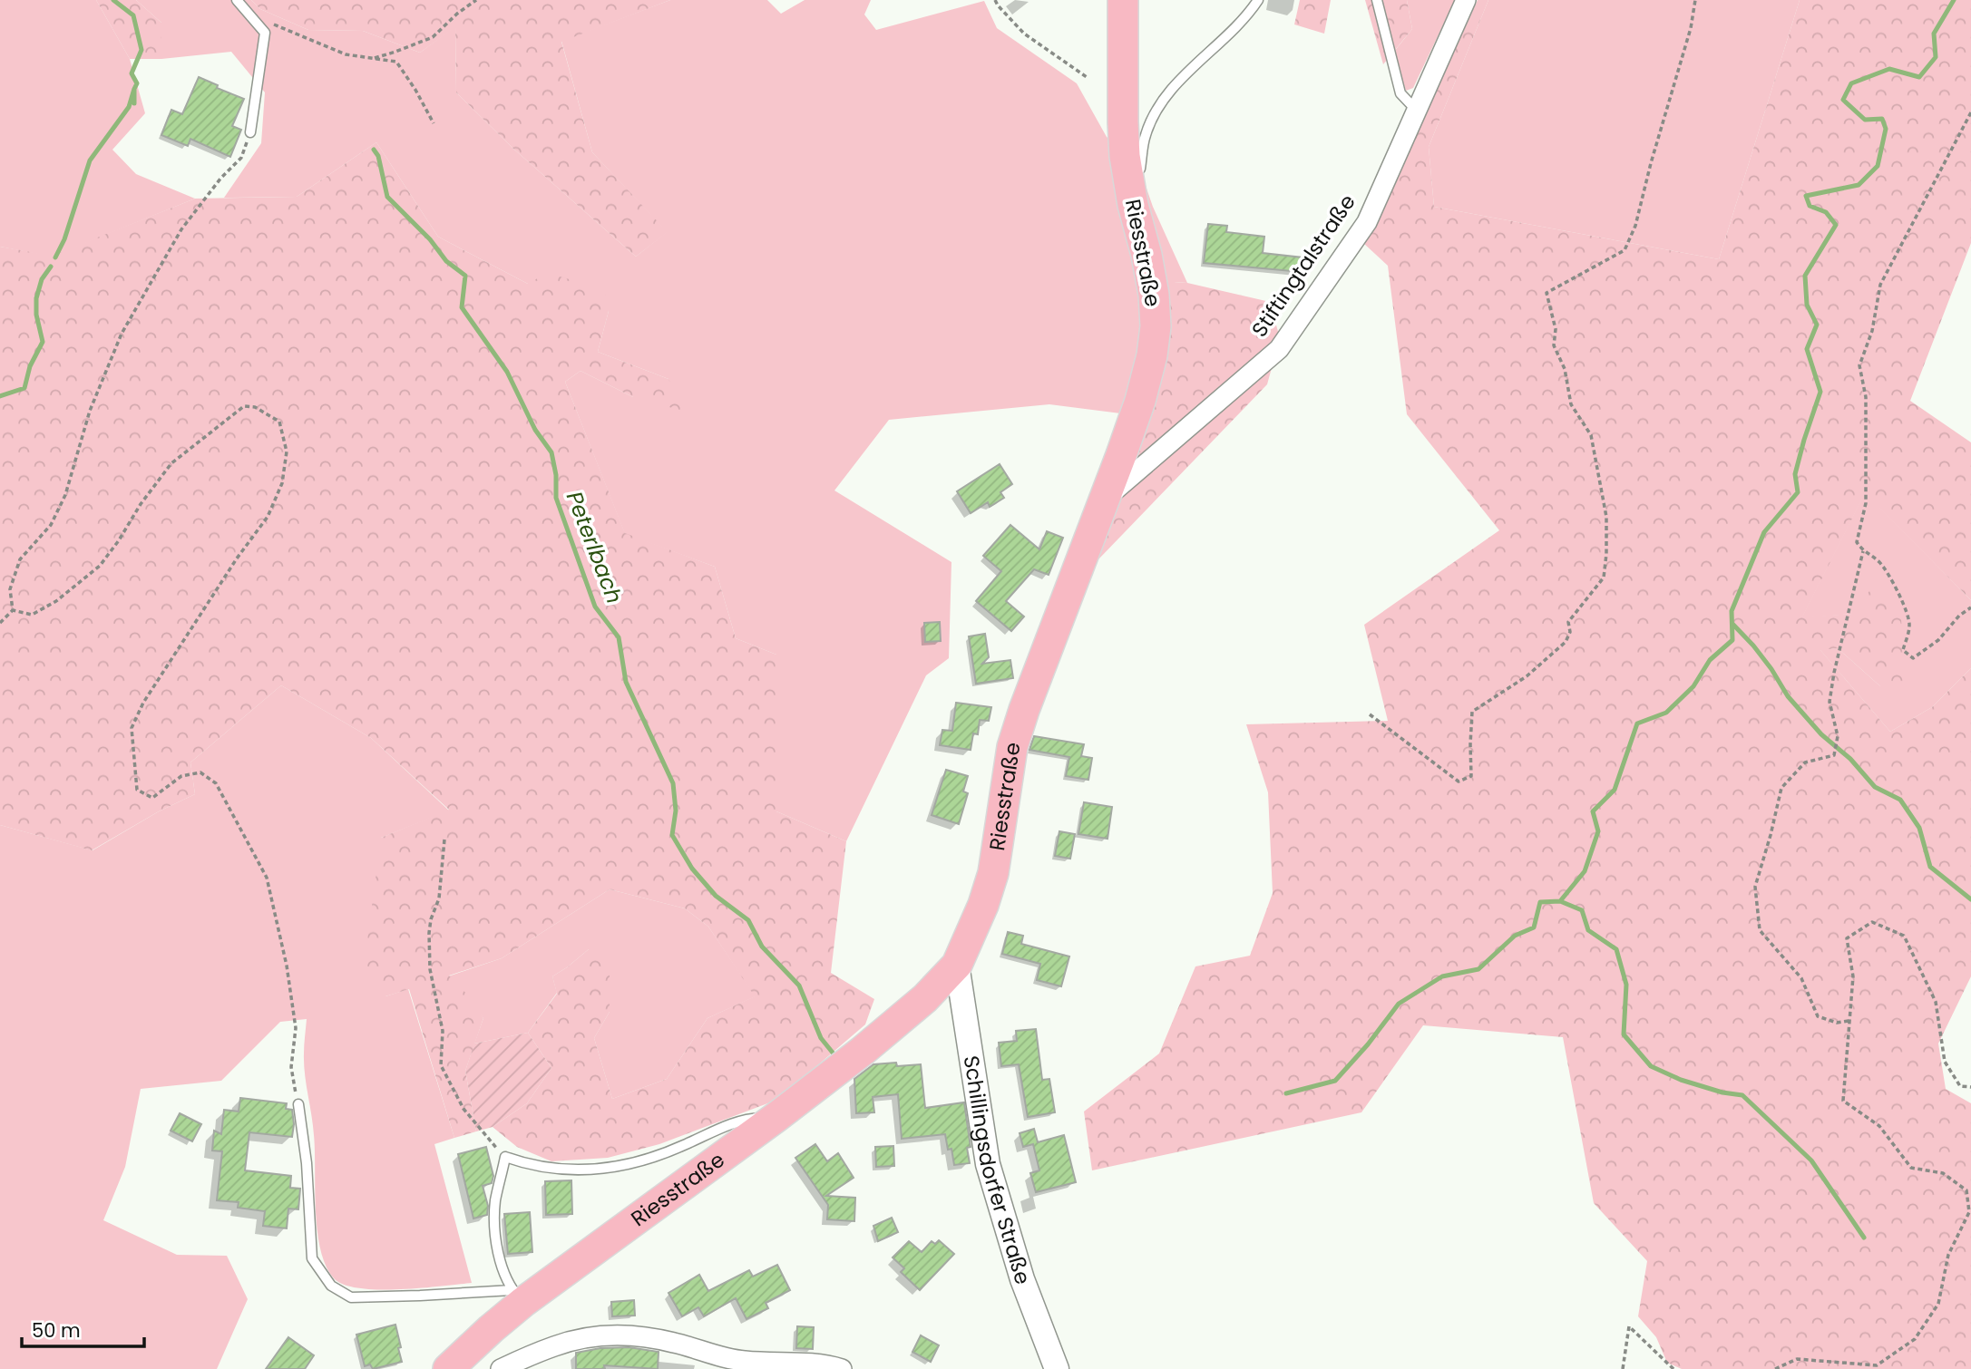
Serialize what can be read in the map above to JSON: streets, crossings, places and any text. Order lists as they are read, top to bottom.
{
  "streets": {
    "main road": ["Riesstraße"],
    "street": ["Stiftingtalstraße", "Schillingsdorfer Straße"]
  },
  "crossings": [
    ["Riesstraße", "Stiftingtalstraße"],
    ["Riesstraße", "Schillingsdorfer Straße"]
  ],
  "water": ["Peterlbach"],
  "scale_bar": "50 m"
}
